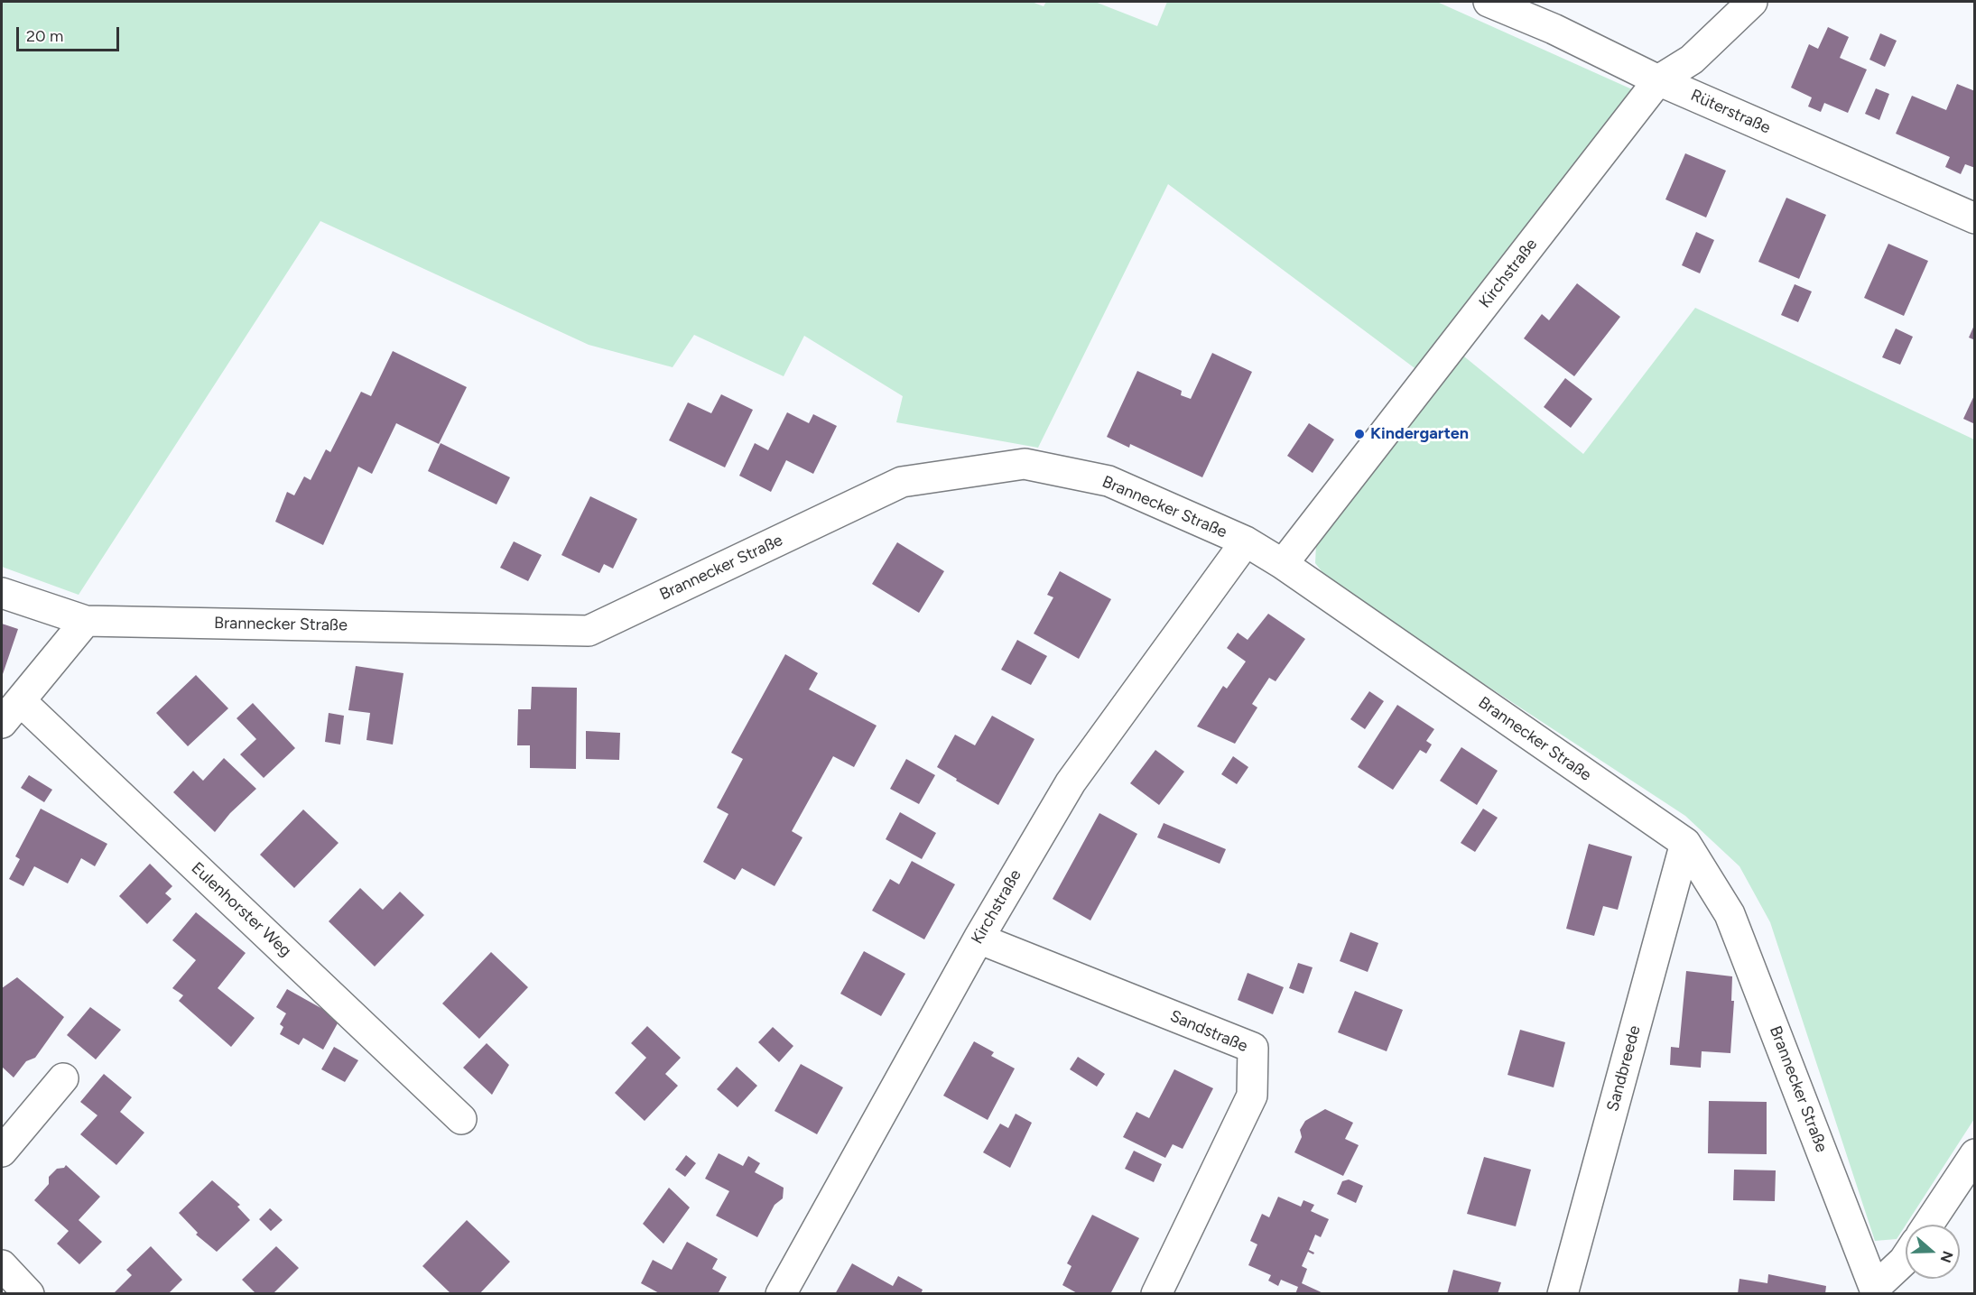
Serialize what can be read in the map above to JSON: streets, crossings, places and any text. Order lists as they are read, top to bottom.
{
  "streets": {
    "street": [
      "Rüterstraße",
      "Kirchstraße",
      "Brannecker Straße",
      "Eulenhorster Weg",
      "Sandstraße",
      "Sandbreede"
    ]
  },
  "crossings": [
    ["Rüterstraße", "Kirchstraße"],
    ["Kirchstraße", "Brannecker Straße"],
    ["Kirchstraße", "Sandstraße"],
    ["Brannecker Straße", "Sandbreede"]
  ],
  "places": ["Kindergarten"],
  "scale_bar": "20 m",
  "north": "right"
}
